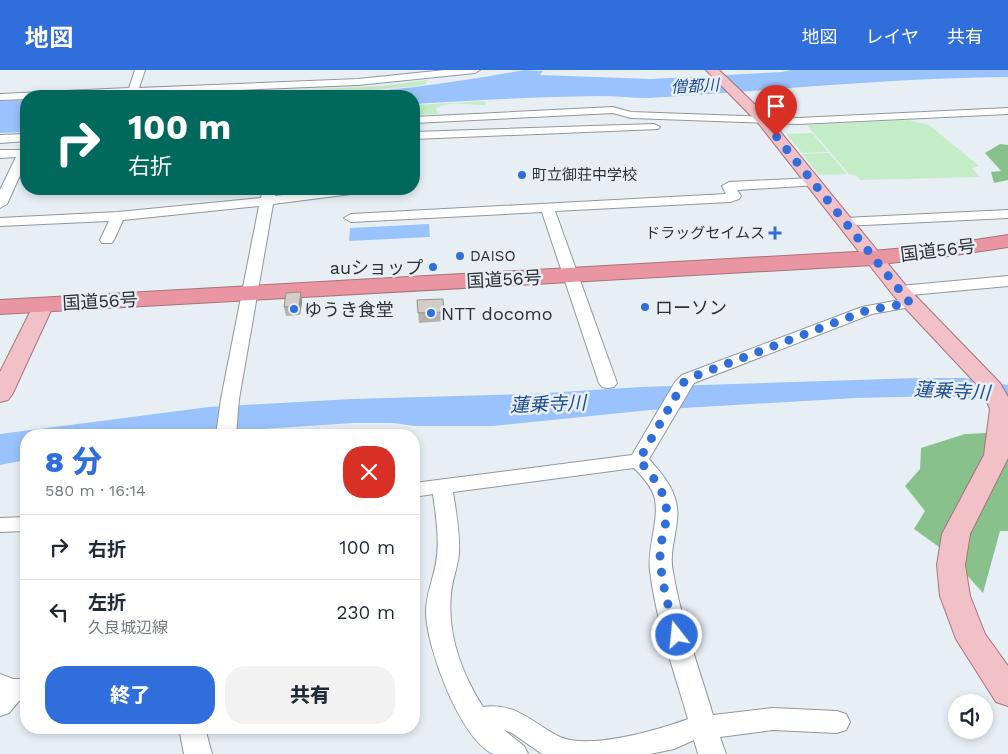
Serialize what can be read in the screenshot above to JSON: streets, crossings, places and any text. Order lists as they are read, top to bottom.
{
  "streets": {
    "highway": ["国道56号"]
  },
  "water": ["僧都川", "蓮乗寺川"],
  "places": {
    "other": [
      "町立御荘中学校",
      "DAISO",
      "auショップ",
      "ローソン",
      "ゆうき食堂",
      "NTT docomo"
    ],
    "health": ["ドラッグセイムス"]
  },
  "page": {
    "header": "地図",
    "nav": ["地図", "レイヤ", "共有"],
    "turn": ["100 m", "右折"],
    "heading": ["8 分", "580 m · 16:14"],
    "list": [
      {
        "name": "右折",
        "value": "100 m"
      },
      {
        "name": "左折",
        "note": "久良城辺線",
        "value": "230 m"
      }
    ],
    "buttons": ["終了", "共有"]
  }
}
